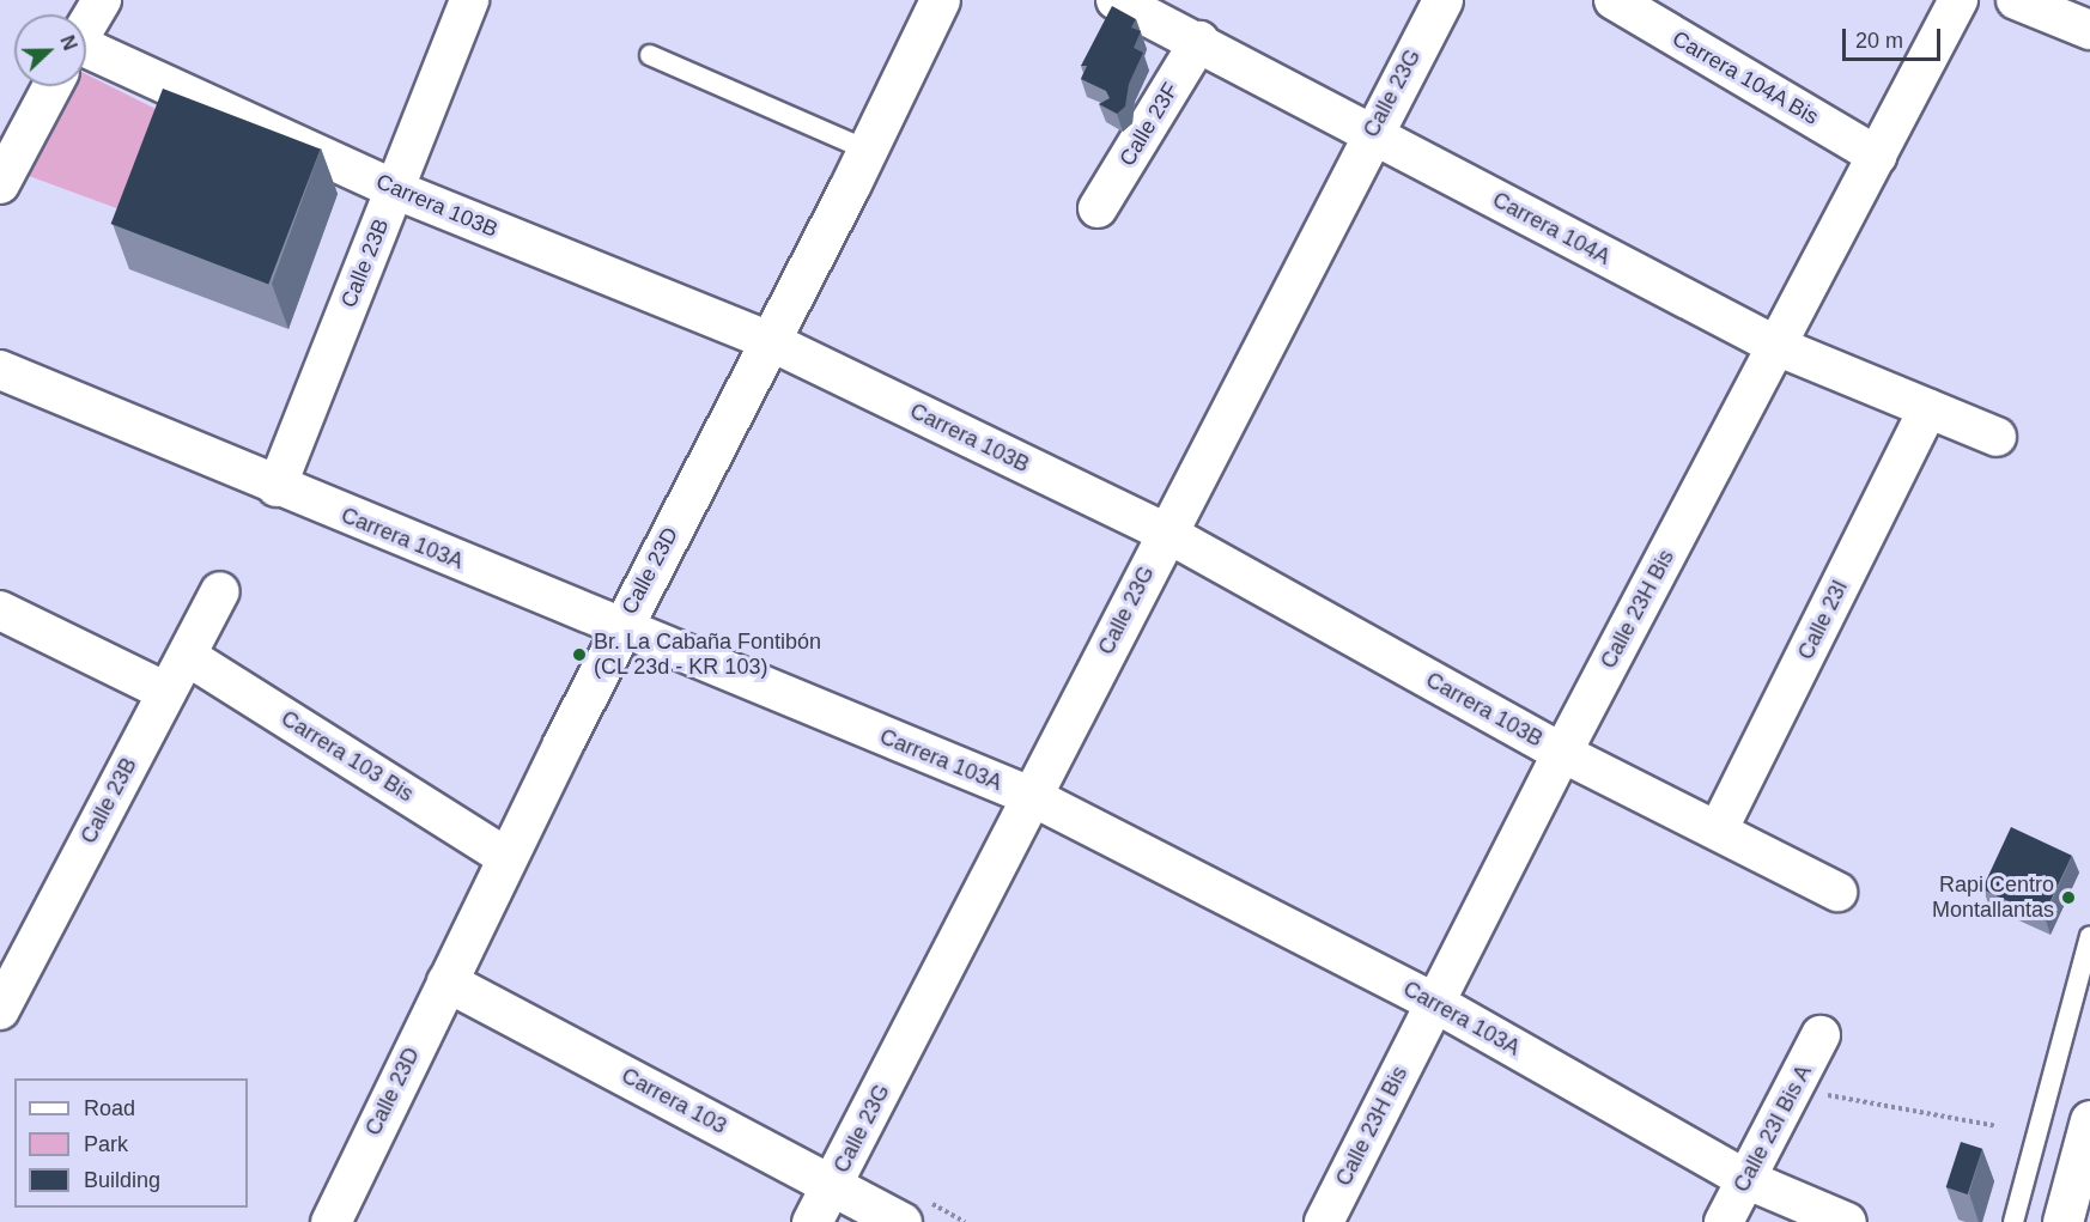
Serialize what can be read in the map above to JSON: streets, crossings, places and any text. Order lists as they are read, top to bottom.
{
  "streets": {
    "street": [
      "Carrera 104A Bis",
      "Calle 23G",
      "Calle 23F",
      "Carrera 103B",
      "Carrera 104A",
      "Calle 23B",
      "Carrera 103A",
      "Calle 23D",
      "Calle 23H Bis",
      "Calle 23I",
      "Carrera 103 Bis",
      "Carrera 103",
      "Calle 23I Bis A"
    ]
  },
  "crossings": [
    ["Carrera 104A Bis", "Calle 23H Bis"],
    ["Calle 23G", "Carrera 103B"],
    ["Calle 23G", "Carrera 104A"],
    ["Calle 23G", "Carrera 103A"],
    ["Calle 23G", "Carrera 103"],
    ["Calle 23F", "Carrera 104A"],
    ["Carrera 103B", "Calle 23B"],
    ["Carrera 103B", "Calle 23D"],
    ["Carrera 103B", "Calle 23H Bis"],
    ["Carrera 103B", "Calle 23I"],
    ["Carrera 104A", "Calle 23H Bis"],
    ["Carrera 104A", "Calle 23I"],
    ["Calle 23B", "Carrera 103A"],
    ["Calle 23B", "Carrera 103 Bis"],
    ["Carrera 103A", "Calle 23D"],
    ["Carrera 103A", "Calle 23H Bis"],
    ["Carrera 103A", "Calle 23I Bis A"],
    ["Calle 23D", "Carrera 103 Bis"],
    ["Calle 23D", "Carrera 103"]
  ],
  "places": ["Br. La Cabaña Fontibón (CL 23d - KR 103)", "Rapi Centro Montallantas"],
  "legend": ["Road", "Park", "Building"],
  "scale_bar": "20 m",
  "north": "right"
}
